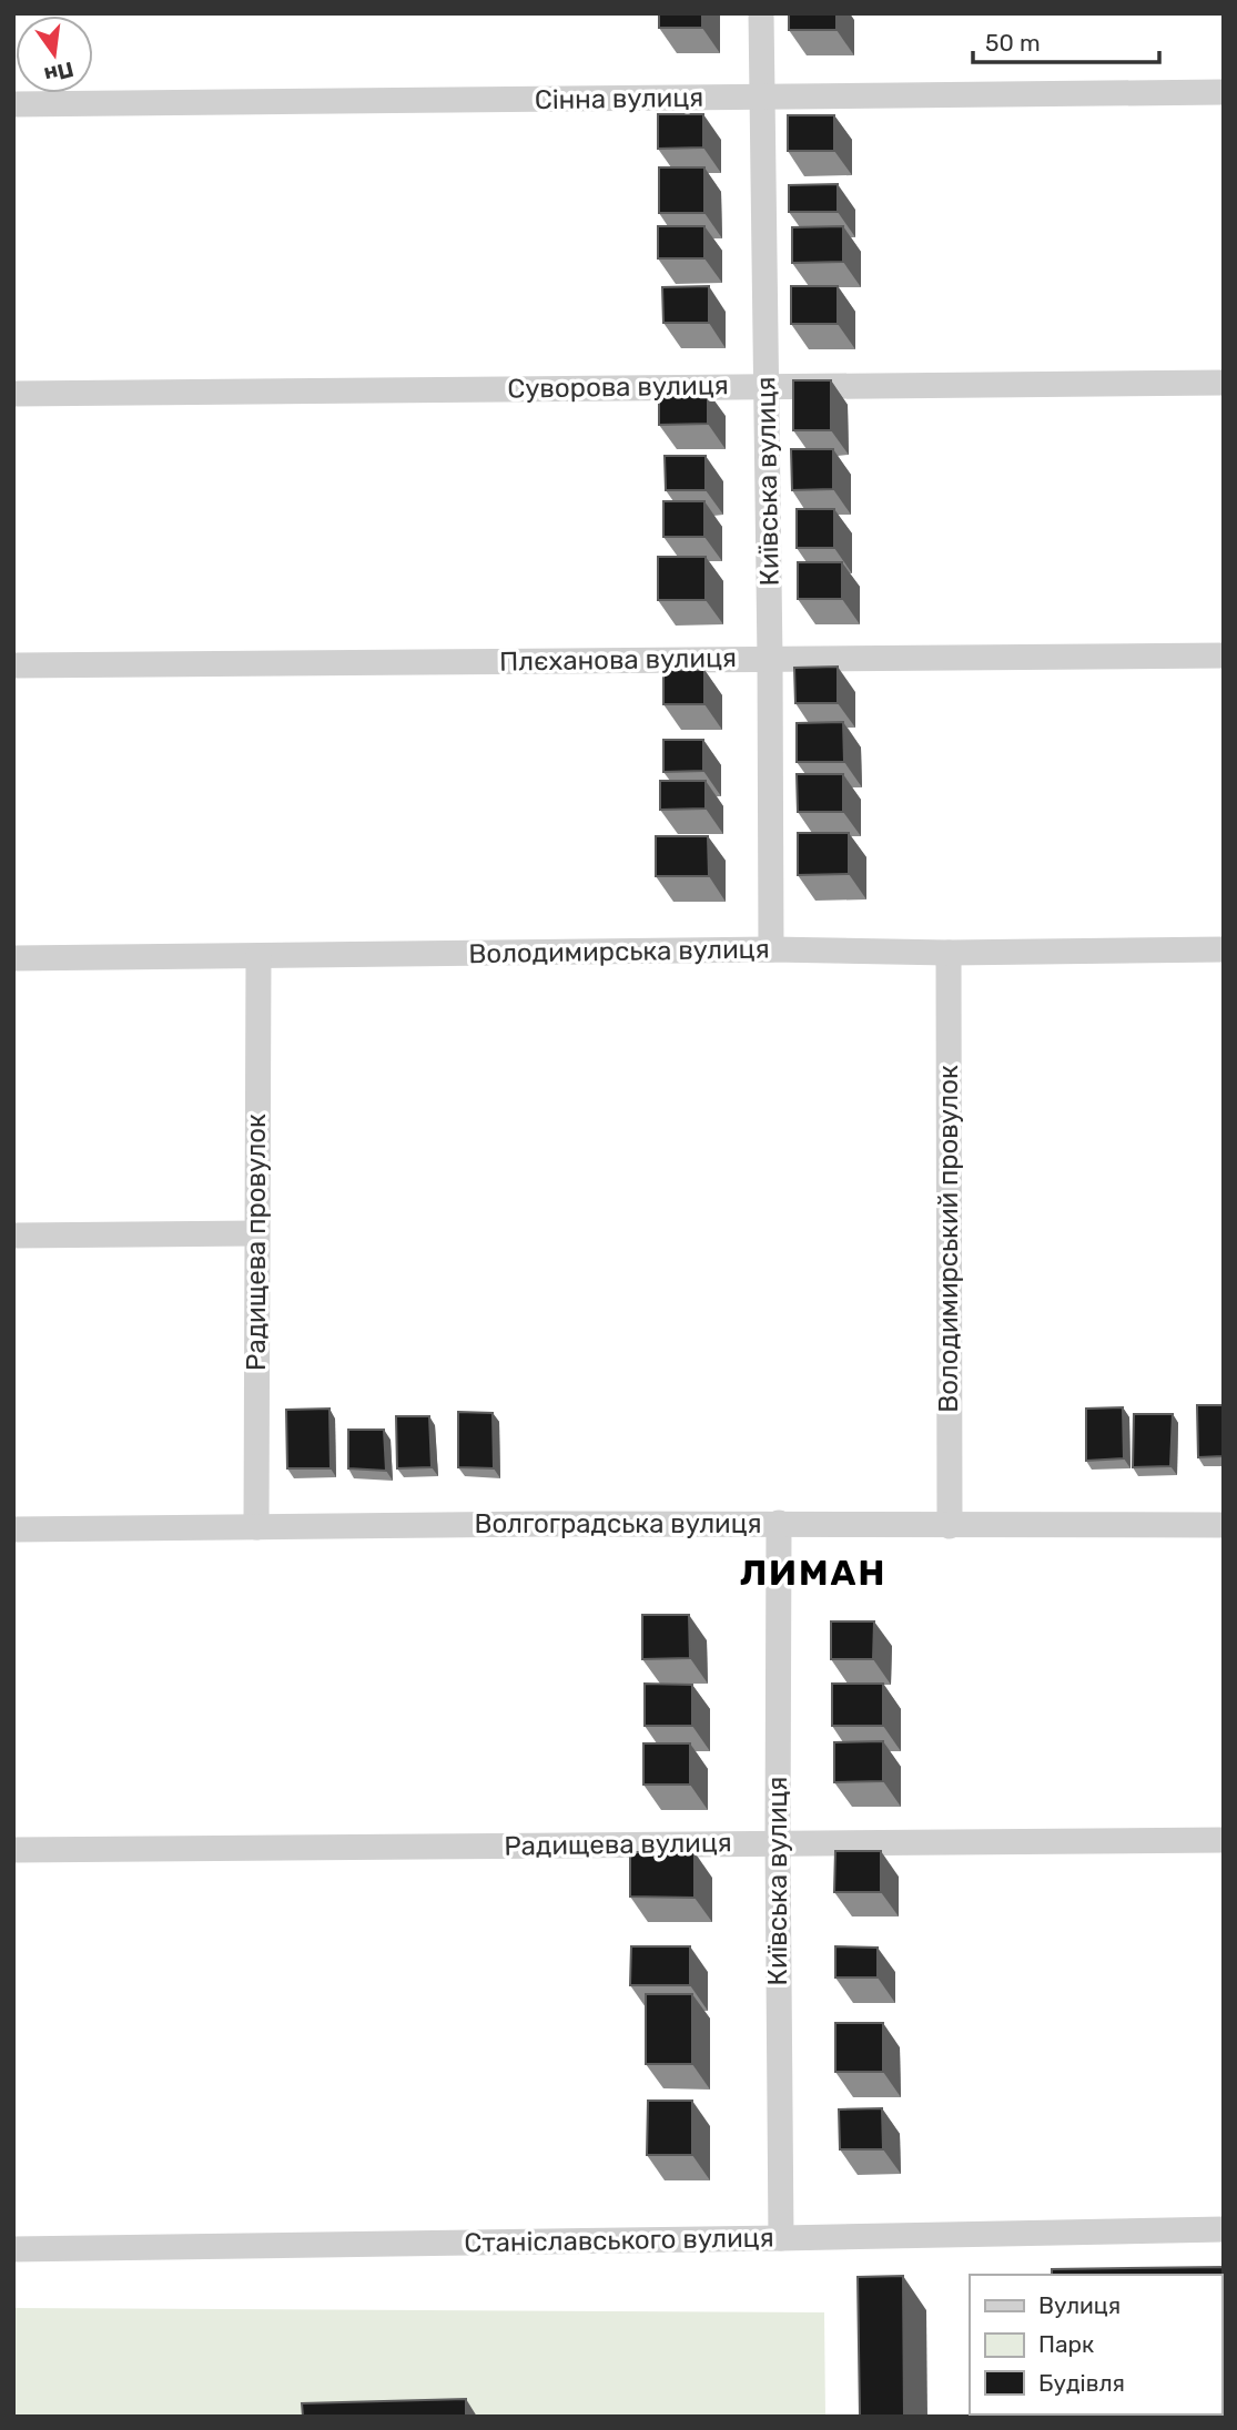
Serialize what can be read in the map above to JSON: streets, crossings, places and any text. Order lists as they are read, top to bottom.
{
  "streets": {
    "street": [
      "Сінна вулиця",
      "Суворова вулиця",
      "Київська вулиця",
      "Плєханова вулиця",
      "Володимирська вулиця",
      "Володимирський провулок",
      "Радищева провулок",
      "Волгоградська вулиця",
      "Радищева вулиця",
      "Станіславського вулиця"
    ]
  },
  "crossings": [
    ["Сінна вулиця", "Київська вулиця"],
    ["Суворова вулиця", "Київська вулиця"],
    ["Київська вулиця", "Плєханова вулиця"],
    ["Київська вулиця", "Володимирська вулиця"],
    ["Київська вулиця", "Волгоградська вулиця"],
    ["Київська вулиця", "Радищева вулиця"],
    ["Київська вулиця", "Станіславського вулиця"],
    ["Володимирська вулиця", "Володимирський провулок"],
    ["Володимирська вулиця", "Радищева провулок"],
    ["Володимирський провулок", "Волгоградська вулиця"],
    ["Радищева провулок", "Волгоградська вулиця"]
  ],
  "districts": ["ЛИМАН"],
  "legend": ["Вулиця", "Парк", "Будівля"],
  "scale_bar": "50 m",
  "north": "bottom"
}
